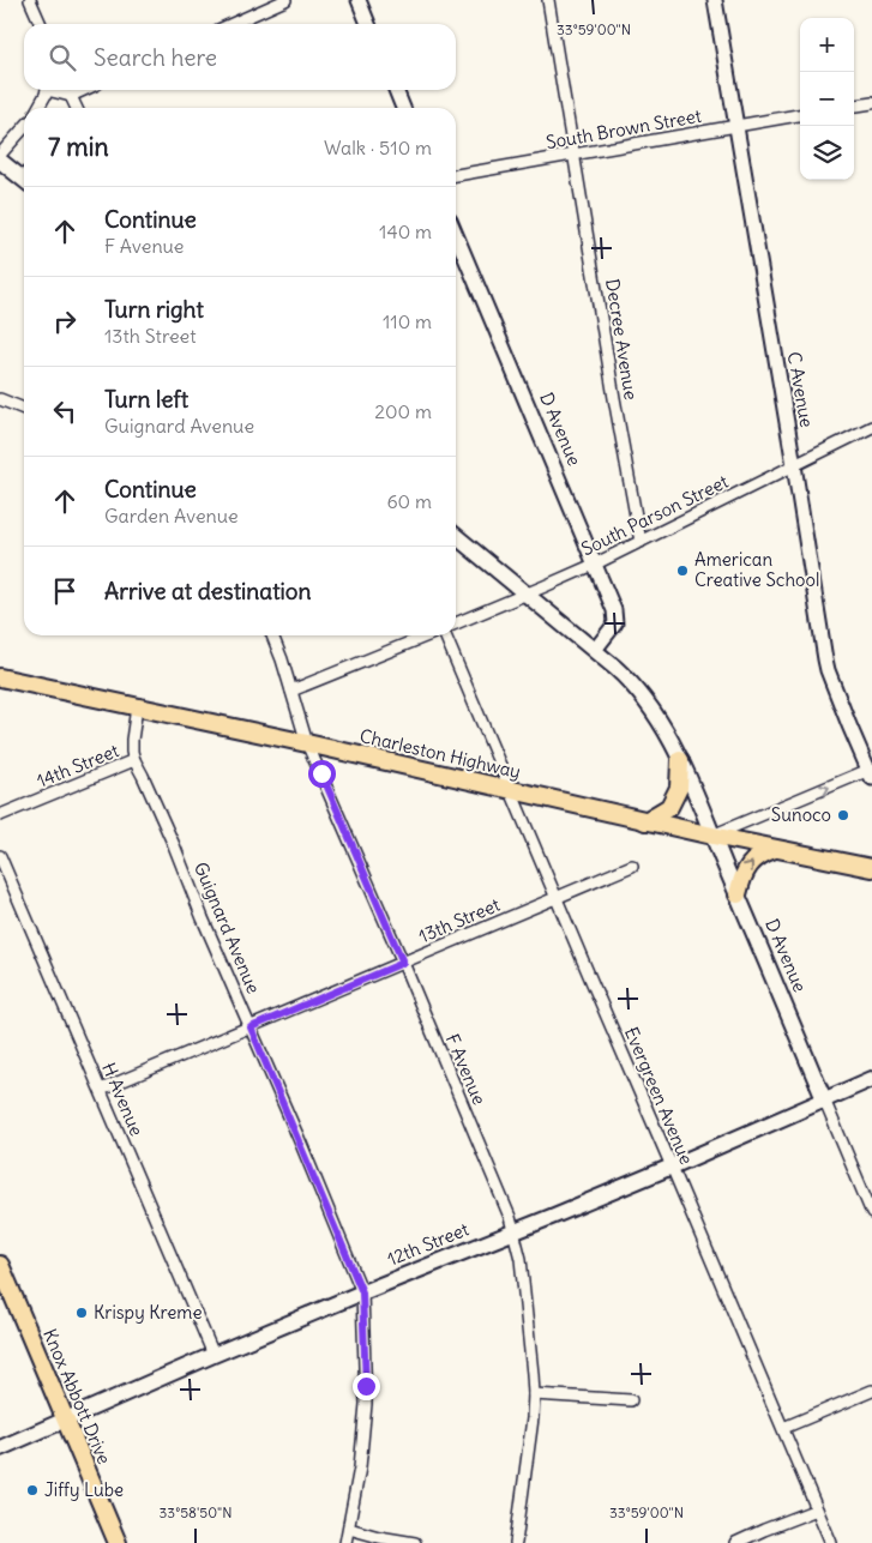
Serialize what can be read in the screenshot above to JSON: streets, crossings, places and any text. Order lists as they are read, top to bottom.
{
  "streets": {
    "main road": [
      "D Avenue",
      "Charleston Highway",
      "12th Street",
      "Knox Abbott Drive"
    ],
    "street": [
      "South Brown Street",
      "Decree Avenue",
      "C Avenue",
      "South Parson Street",
      "14th Street",
      "13th Street",
      "Guignard Avenue",
      "F Avenue",
      "Evergreen Avenue",
      "H Avenue"
    ]
  },
  "crossings": [
    ["South Brown Street", "Decree Avenue"],
    ["South Brown Street", "C Avenue"],
    ["Decree Avenue", "South Parson Street"],
    ["C Avenue", "South Parson Street"],
    ["D Avenue", "South Parson Street"],
    ["D Avenue", "Charleston Highway"],
    ["D Avenue", "12th Street"],
    ["Charleston Highway", "Guignard Avenue"],
    ["Charleston Highway", "F Avenue"],
    ["Charleston Highway", "Evergreen Avenue"],
    ["14th Street", "Guignard Avenue"],
    ["13th Street", "Guignard Avenue"],
    ["13th Street", "F Avenue"],
    ["13th Street", "Evergreen Avenue"],
    ["13th Street", "H Avenue"],
    ["Guignard Avenue", "12th Street"],
    ["F Avenue", "12th Street"],
    ["Evergreen Avenue", "12th Street"],
    ["H Avenue", "12th Street"],
    ["12th Street", "Knox Abbott Drive"]
  ],
  "places": [
    "American Creative School",
    "Sunoco",
    "Krispy Kreme",
    "Jiffy Lube"
  ],
  "page": {
    "map_buttons": ["+", "−"],
    "search": "Search here",
    "heading": ["7 min", "Walk · 510 m"],
    "list": [
      ["Continue", "F Avenue", "140 m"],
      ["Turn right", "13th Street", "110 m"],
      ["Turn left", "Guignard Avenue", "200 m"],
      ["Continue", "Garden Avenue", "60 m"],
      "Arrive at destination"
    ]
  },
  "coordinates": ["33°59'00\"N", "33°58'50\"N"]
}
